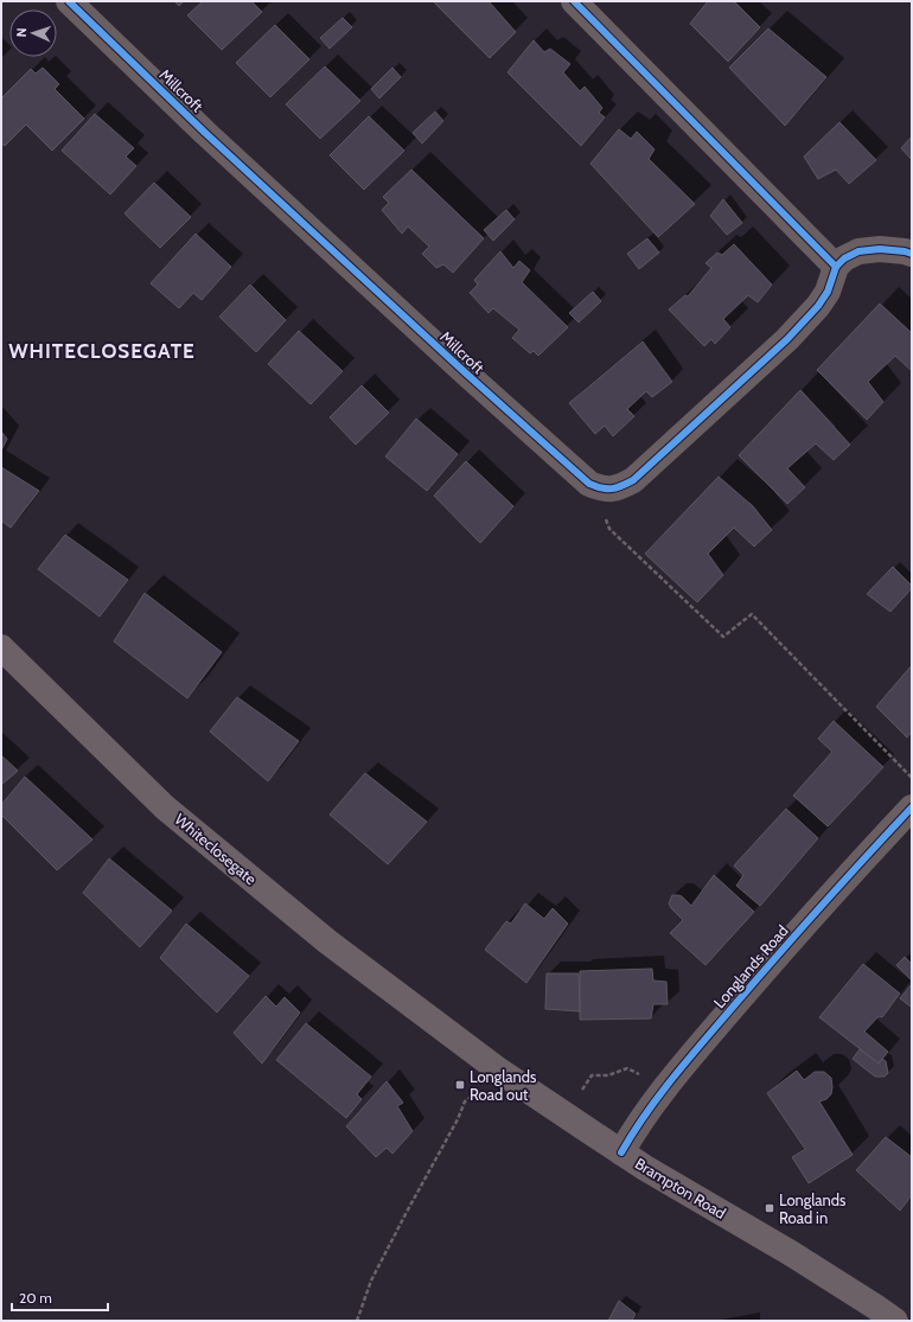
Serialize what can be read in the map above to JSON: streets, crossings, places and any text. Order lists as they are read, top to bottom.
{
  "streets": {
    "main road": ["Whiteclosegate", "Brampton Road"],
    "street": ["Millcroft", "Longlands Road"]
  },
  "crossings": [
    ["Whiteclosegate", "Brampton Road"],
    ["Longlands Road", "Brampton Road"]
  ],
  "districts": ["WHITECLOSEGATE"],
  "places": {
    "transit": ["Longlands Road out", "Longlands Road in"]
  },
  "scale_bar": "20 m",
  "north": "left"
}
